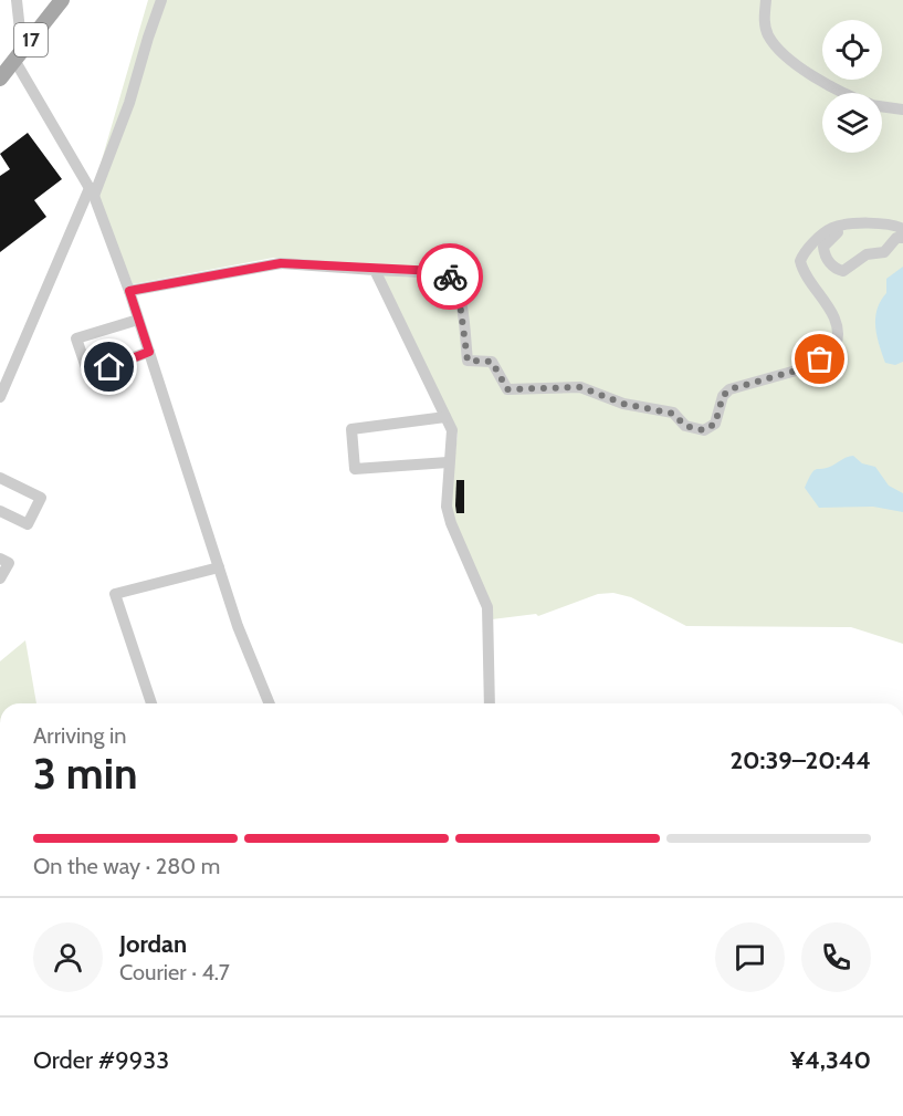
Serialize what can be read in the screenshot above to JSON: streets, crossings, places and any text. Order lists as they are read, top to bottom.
{
  "streets": {
    "main road": ["17"]
  },
  "page": {
    "heading": ["3 min", "Arriving in", "20:39–20:44"],
    "panel": [
      "Jordan",
      "Courier · 4.7",
      "Order #9933",
      "¥4,340"
    ],
    "bar": "On the way · 280 m"
  }
}
